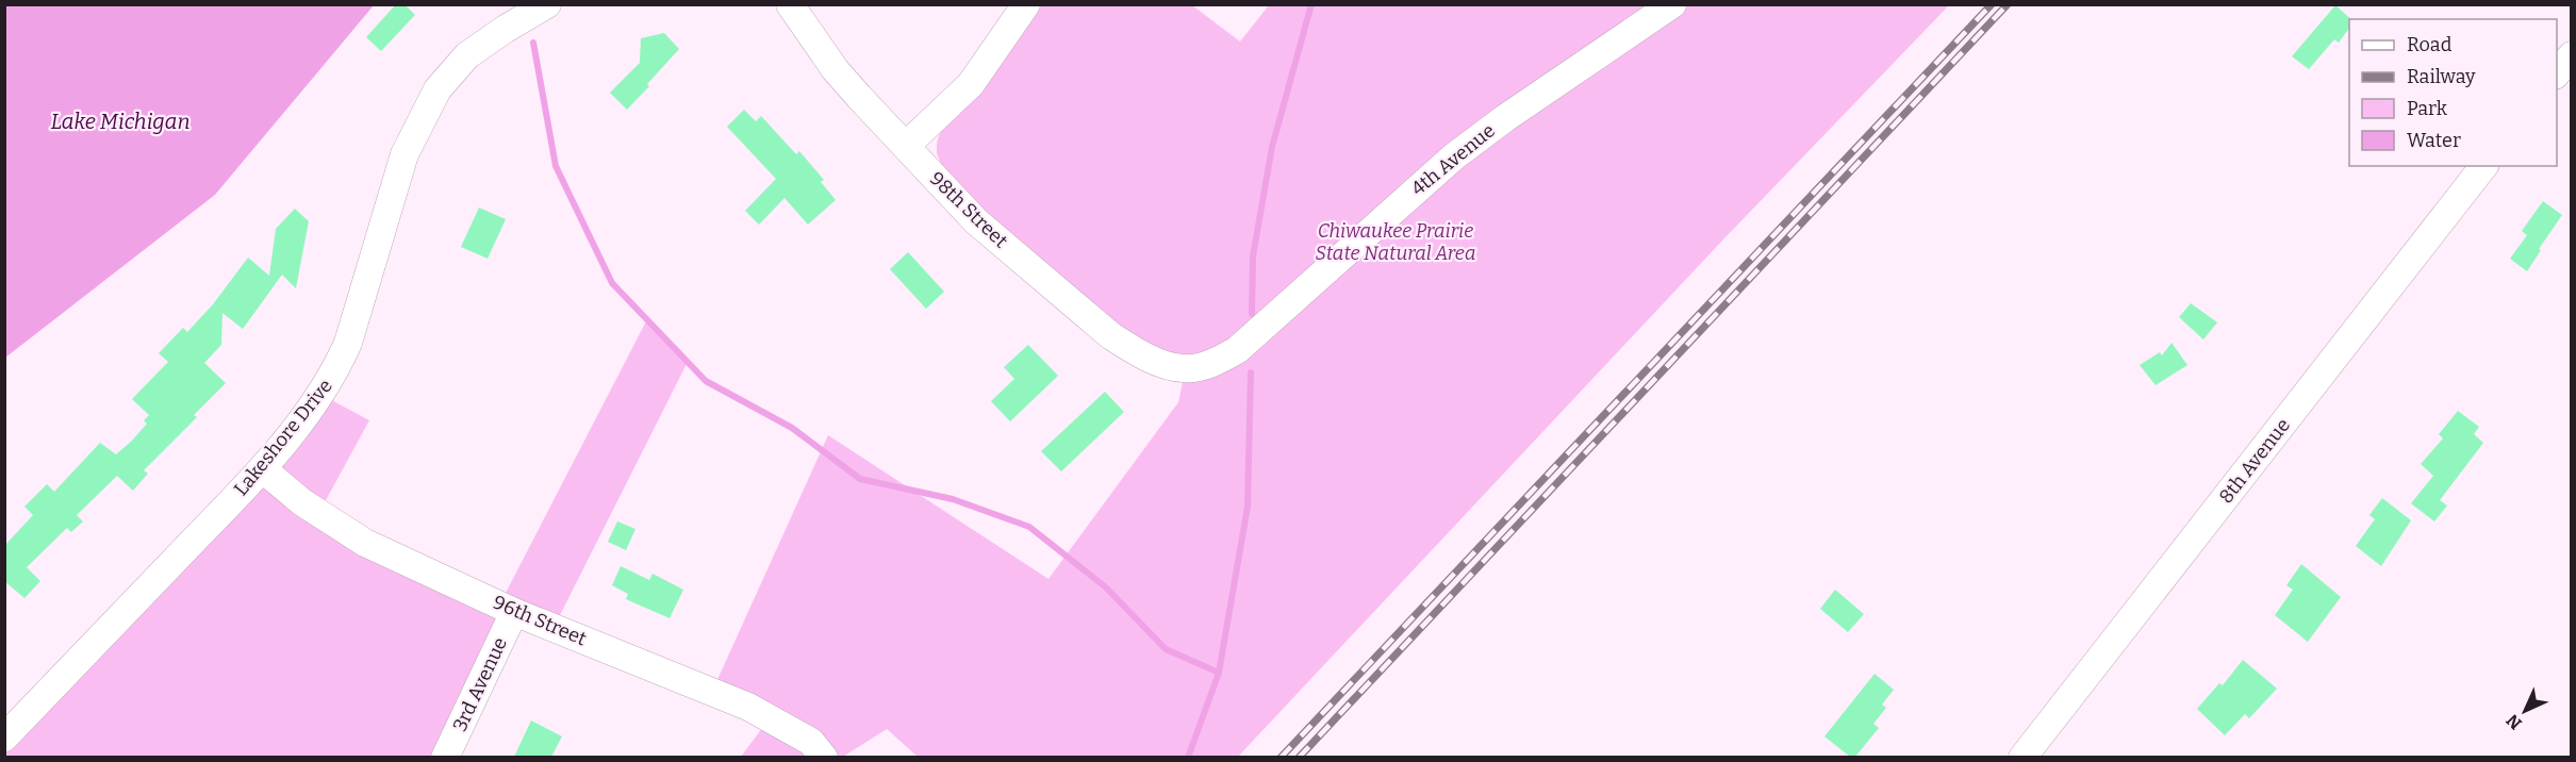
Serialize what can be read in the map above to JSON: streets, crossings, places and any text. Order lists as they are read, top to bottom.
{
  "streets": {
    "street": [
      "4th Avenue",
      "98th Street",
      "Lakeshore Drive",
      "8th Avenue",
      "96th Street",
      "3rd Avenue"
    ]
  },
  "crossings": [
    ["4th Avenue", "98th Street"],
    ["Lakeshore Drive", "96th Street"],
    ["96th Street", "3rd Avenue"]
  ],
  "water": ["Lake Michigan"],
  "parks": ["Chiwaukee Prairie State Natural Area"],
  "legend": [
    "Road",
    "Railway",
    "Park",
    "Water"
  ],
  "north": "bottom left"
}
